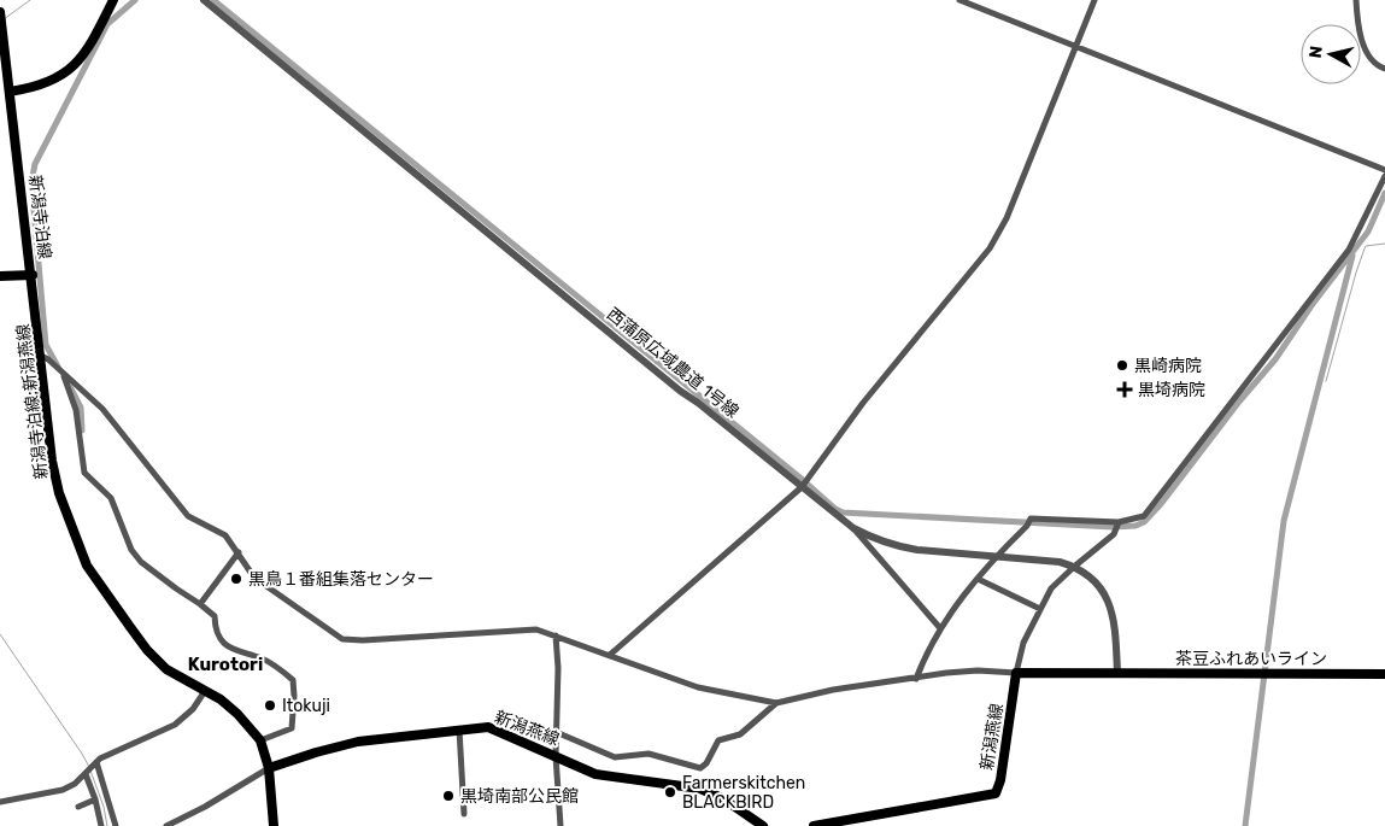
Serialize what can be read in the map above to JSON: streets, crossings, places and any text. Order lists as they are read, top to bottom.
{
  "streets": {
    "main road": [
      "新潟寺泊線",
      "新潟寺泊線;新潟燕線",
      "茶豆ふれあいライン",
      "新潟燕線"
    ],
    "street": ["西蒲原広域農道 1号線"]
  },
  "crossings": [
    ["新潟寺泊線", "新潟寺泊線;新潟燕線"],
    ["西蒲原広域農道 1号線", "茶豆ふれあいライン"],
    ["新潟寺泊線;新潟燕線", "新潟燕線"]
  ],
  "districts": ["Kurotori"],
  "places": {
    "other": [
      "黒崎病院",
      "黒鳥１番組集落センター",
      "Itokuji",
      "Farmerskitchen BLACKBIRD",
      "黒埼南部公民館"
    ],
    "health": ["黒埼病院"]
  },
  "north": "left"
}
